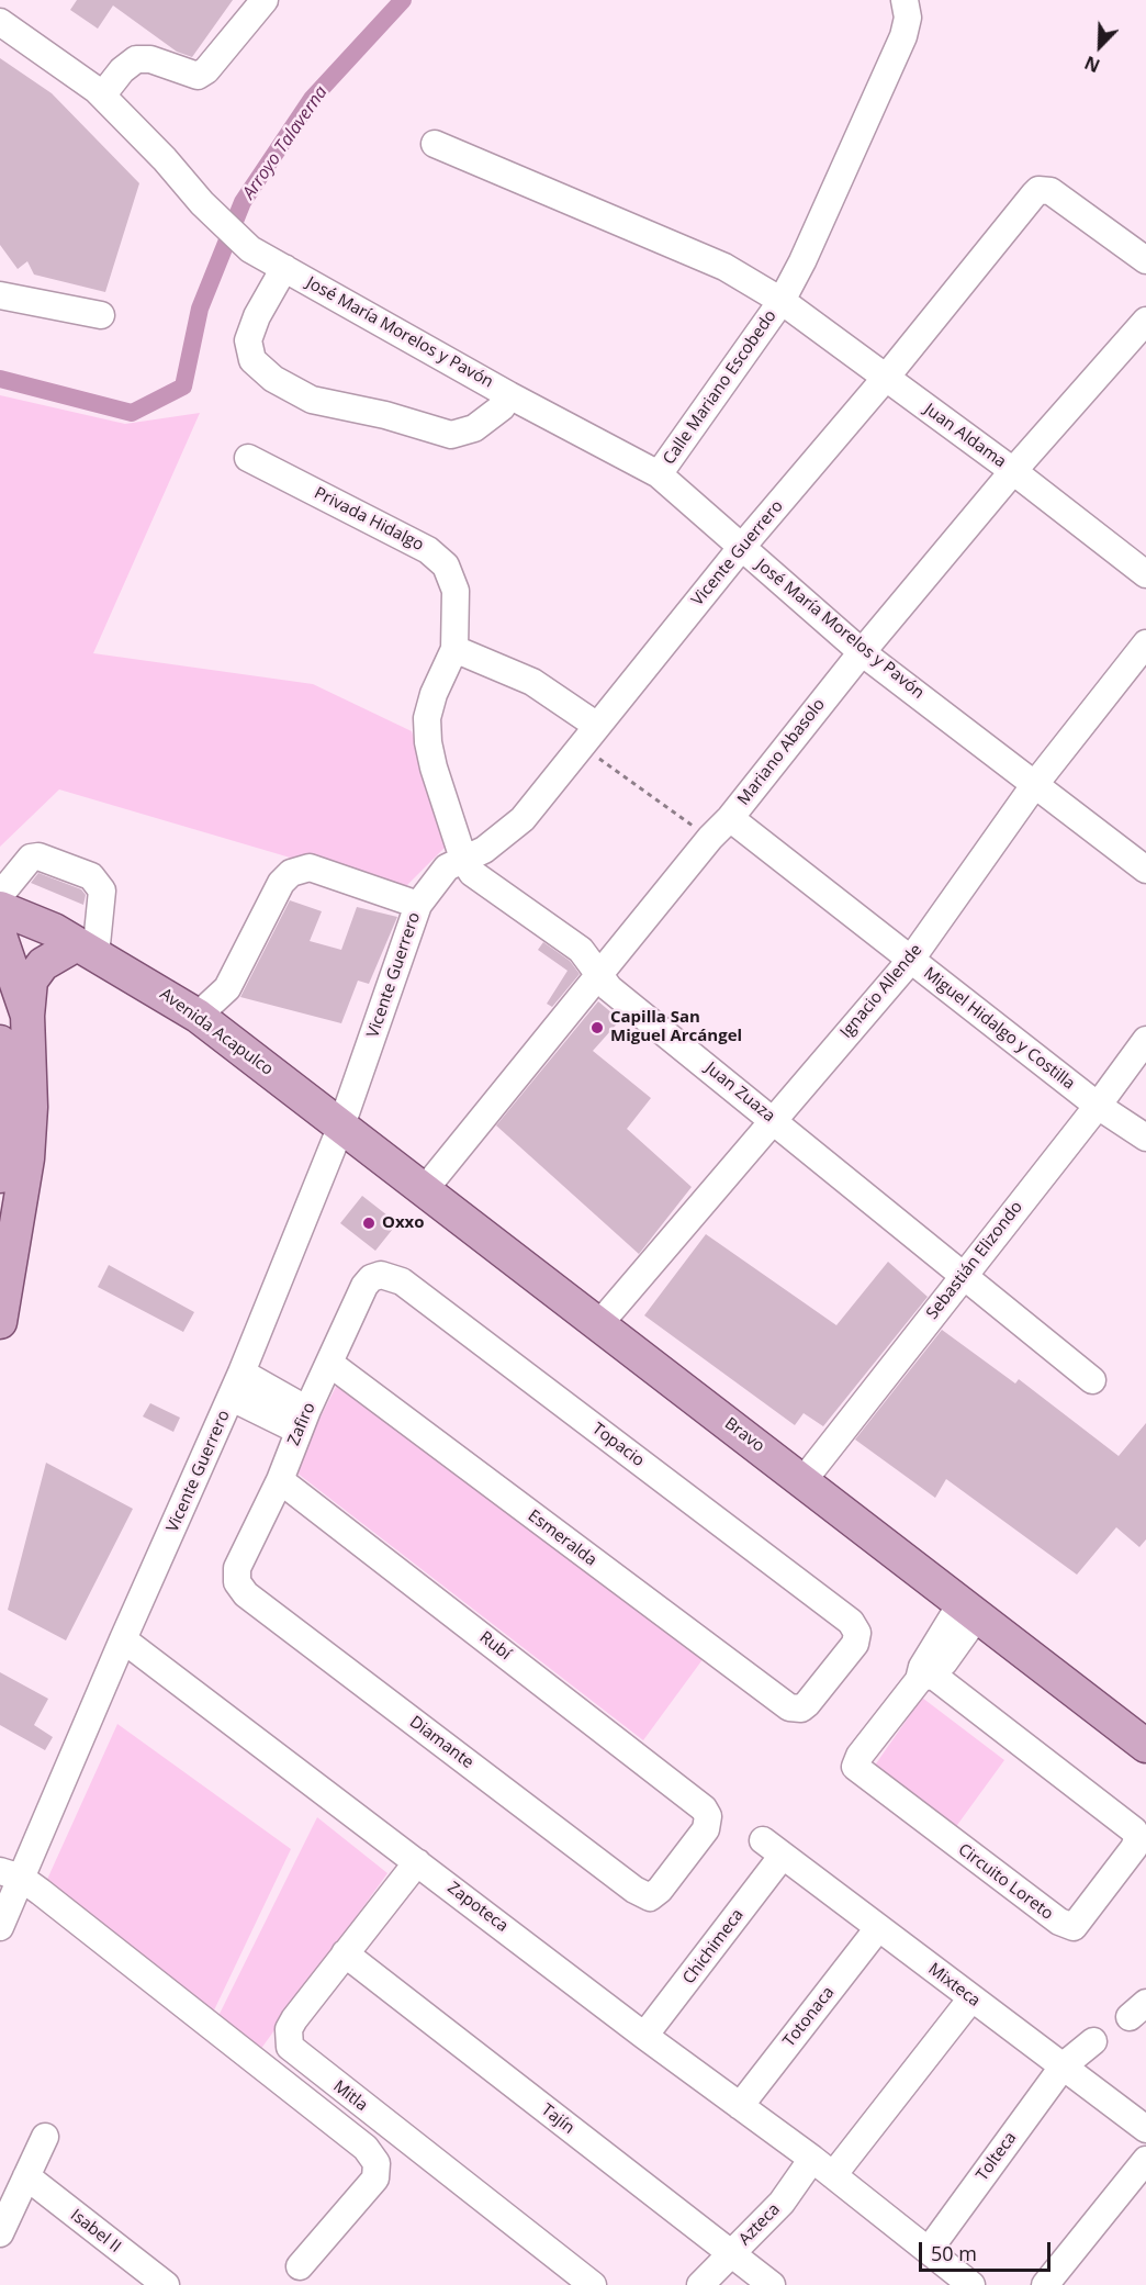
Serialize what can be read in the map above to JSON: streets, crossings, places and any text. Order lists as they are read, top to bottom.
{
  "streets": {
    "main road": ["Avenida Acapulco", "Bravo"],
    "street": [
      "José María Morelos y Pavón",
      "Calle Mariano Escobedo",
      "Juan Aldama",
      "Privada Hidalgo",
      "Vicente Guerrero",
      "Mariano Abasolo",
      "Ignacio Allende",
      "Miguel Hidalgo y Costilla",
      "Juan Zuaza",
      "Sebastián Elizondo",
      "Zafiro",
      "Topacio",
      "Esmeralda",
      "Rubí",
      "Diamante",
      "Circuito Loreto",
      "Zapoteca",
      "Chichimeca",
      "Mixteca",
      "Totonaca",
      "Mitla",
      "Tajín",
      "Tolteca",
      "Azteca",
      "Isabel II"
    ]
  },
  "crossings": [
    ["José María Morelos y Pavón", "Calle Mariano Escobedo"],
    ["José María Morelos y Pavón", "Vicente Guerrero"],
    ["José María Morelos y Pavón", "Mariano Abasolo"],
    ["José María Morelos y Pavón", "Ignacio Allende"],
    ["Calle Mariano Escobedo", "Juan Aldama"],
    ["Juan Aldama", "Vicente Guerrero"],
    ["Juan Aldama", "Mariano Abasolo"],
    ["Vicente Guerrero", "Avenida Acapulco"],
    ["Vicente Guerrero", "Juan Zuaza"],
    ["Vicente Guerrero", "Bravo"],
    ["Vicente Guerrero", "Zapoteca"],
    ["Mariano Abasolo", "Miguel Hidalgo y Costilla"],
    ["Mariano Abasolo", "Juan Zuaza"],
    ["Mariano Abasolo", "Bravo"],
    ["Ignacio Allende", "Miguel Hidalgo y Costilla"],
    ["Ignacio Allende", "Juan Zuaza"],
    ["Ignacio Allende", "Bravo"],
    ["Miguel Hidalgo y Costilla", "Sebastián Elizondo"],
    ["Avenida Acapulco", "Bravo"],
    ["Juan Zuaza", "Sebastián Elizondo"],
    ["Sebastián Elizondo", "Bravo"],
    ["Zafiro", "Topacio"],
    ["Zafiro", "Esmeralda"],
    ["Zafiro", "Rubí"],
    ["Zafiro", "Diamante"],
    ["Topacio", "Esmeralda"],
    ["Rubí", "Diamante"],
    ["Zapoteca", "Chichimeca"],
    ["Zapoteca", "Totonaca"],
    ["Zapoteca", "Mitla"],
    ["Zapoteca", "Tolteca"],
    ["Zapoteca", "Azteca"],
    ["Chichimeca", "Mixteca"],
    ["Mixteca", "Totonaca"],
    ["Mixteca", "Tolteca"],
    ["Mitla", "Tajín"],
    ["Tajín", "Azteca"]
  ],
  "water": ["Arroyo Talaverna"],
  "places": ["Capilla San Miguel Arcángel", "Oxxo"],
  "scale_bar": "50 m",
  "north": "bottom left"
}
